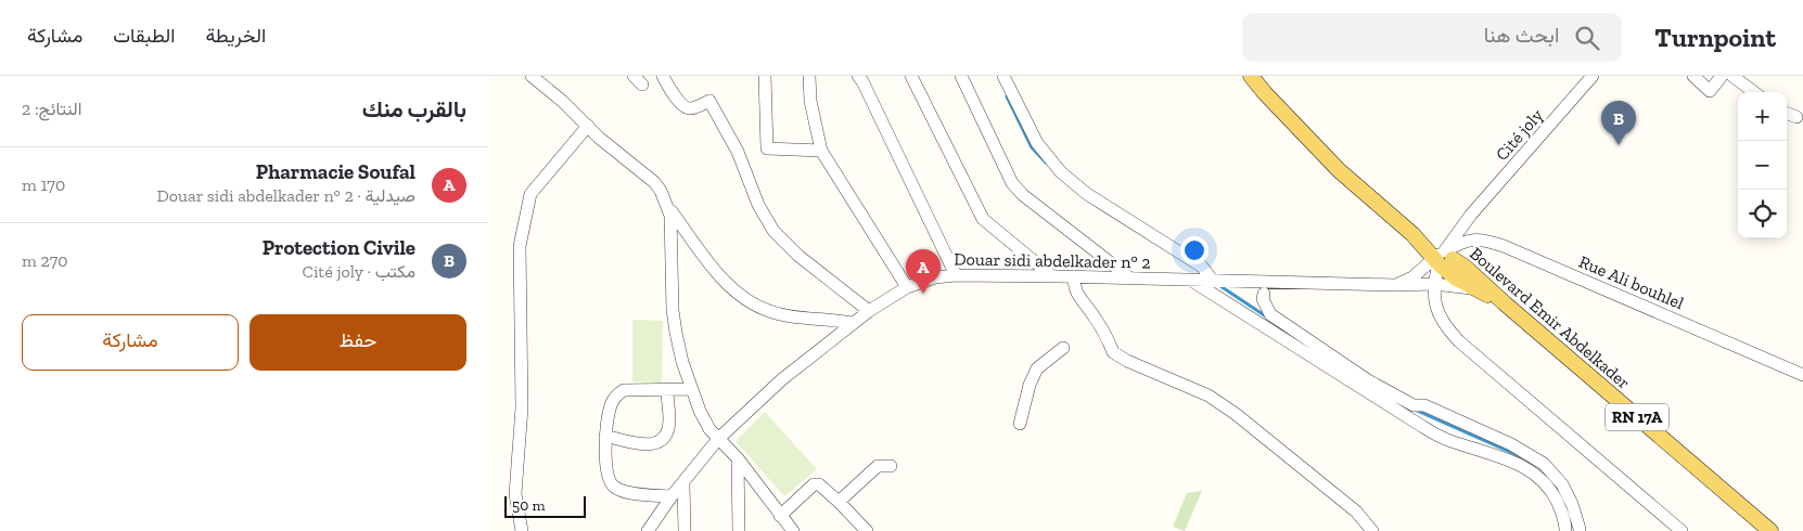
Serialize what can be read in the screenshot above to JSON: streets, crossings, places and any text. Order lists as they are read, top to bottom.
{
  "streets": {
    "main road": ["Boulevard Emir Abdelkader", "RN 17A"],
    "street": ["Cité joly", "Douar sidi abdelkader n° 2", "Rue Ali bouhlel"]
  },
  "crossings": [
    ["Cité joly", "Boulevard Emir Abdelkader"],
    ["Cité joly", "RN 17A"],
    ["Douar sidi abdelkader n° 2", "RN 17A"],
    ["Boulevard Emir Abdelkader", "RN 17A"]
  ],
  "scale_bar": "50 m",
  "page": {
    "header": "Turnpoint",
    "search": "ابحث هنا",
    "nav": ["الخريطة", "الطبقات", "مشاركة"],
    "heading": ["بالقرب منك", "النتائج: 2"],
    "map_buttons": ["+", "−"],
    "pins": ["B", "A"],
    "list": [
      {
        "mark": "A",
        "name": "Pharmacie Soufal",
        "note": "صيدلية · Douar sidi abdelkader n° 2",
        "value": "170 m"
      },
      {
        "mark": "B",
        "name": "Protection Civile",
        "note": "مكتب · Cité joly",
        "value": "270 m"
      }
    ],
    "buttons": ["حفظ", "مشاركة"],
    "scale": "50 m"
  }
}
